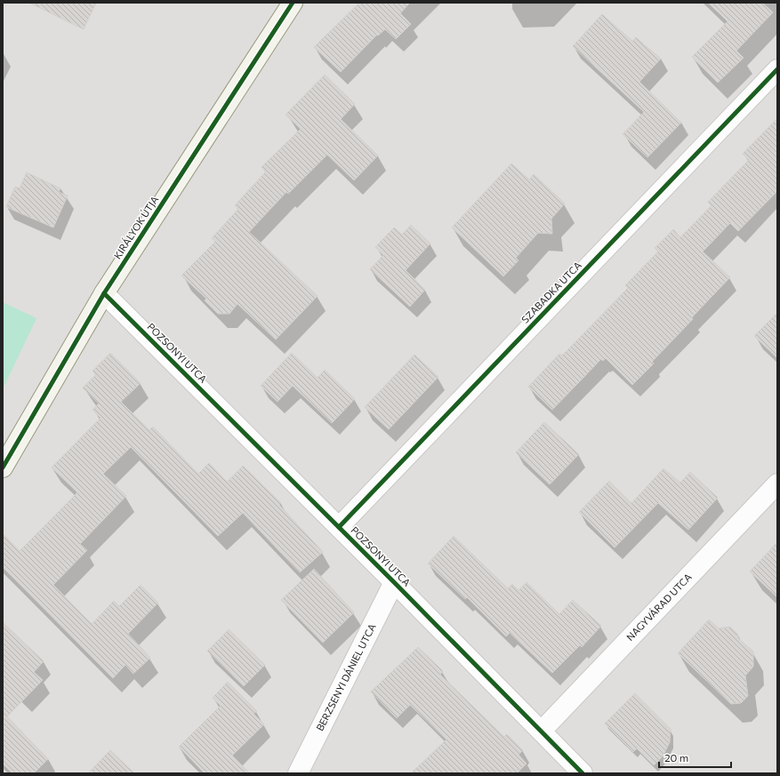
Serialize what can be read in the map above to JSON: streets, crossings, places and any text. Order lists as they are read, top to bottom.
{
  "streets": {
    "street": [
      "KIRÁLYOK ÚTJA",
      "SZABADKA UTCA",
      "POZSONYI UTCA",
      "NAGYVÁRAD UTCA",
      "BERZSENYI DÁNIEL UTCA"
    ]
  },
  "crossings": [
    ["KIRÁLYOK ÚTJA", "POZSONYI UTCA"],
    ["SZABADKA UTCA", "POZSONYI UTCA"],
    ["POZSONYI UTCA", "NAGYVÁRAD UTCA"],
    ["POZSONYI UTCA", "BERZSENYI DÁNIEL UTCA"]
  ],
  "scale_bar": "20 m"
}
